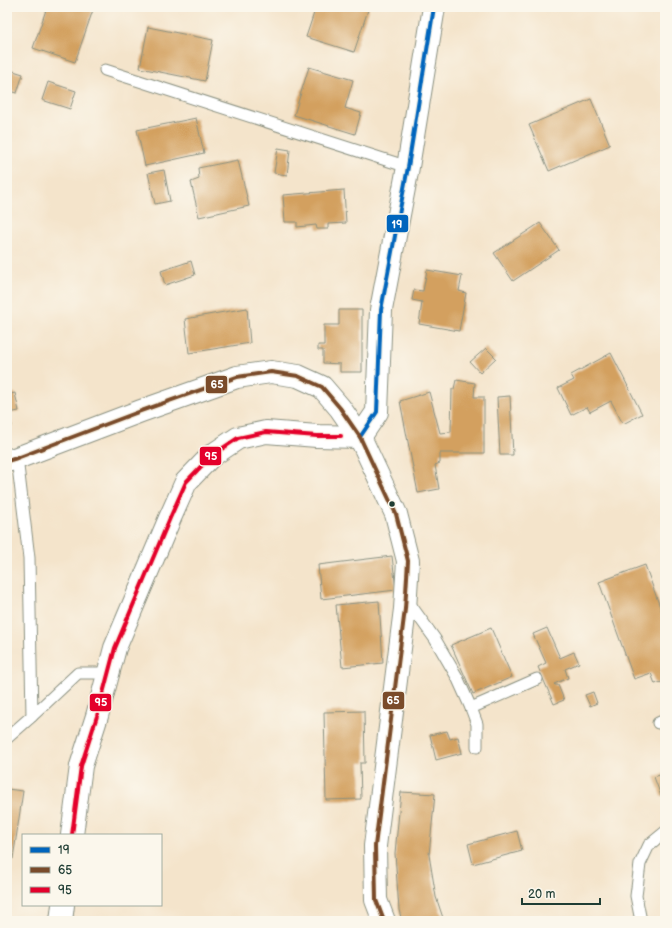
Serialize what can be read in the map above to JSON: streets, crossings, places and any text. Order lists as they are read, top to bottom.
{
  "lines": ["transit line 19", "transit line 65", "transit line 95"],
  "legend": ["19", "65", "95"],
  "scale_bar": "20 m"
}
